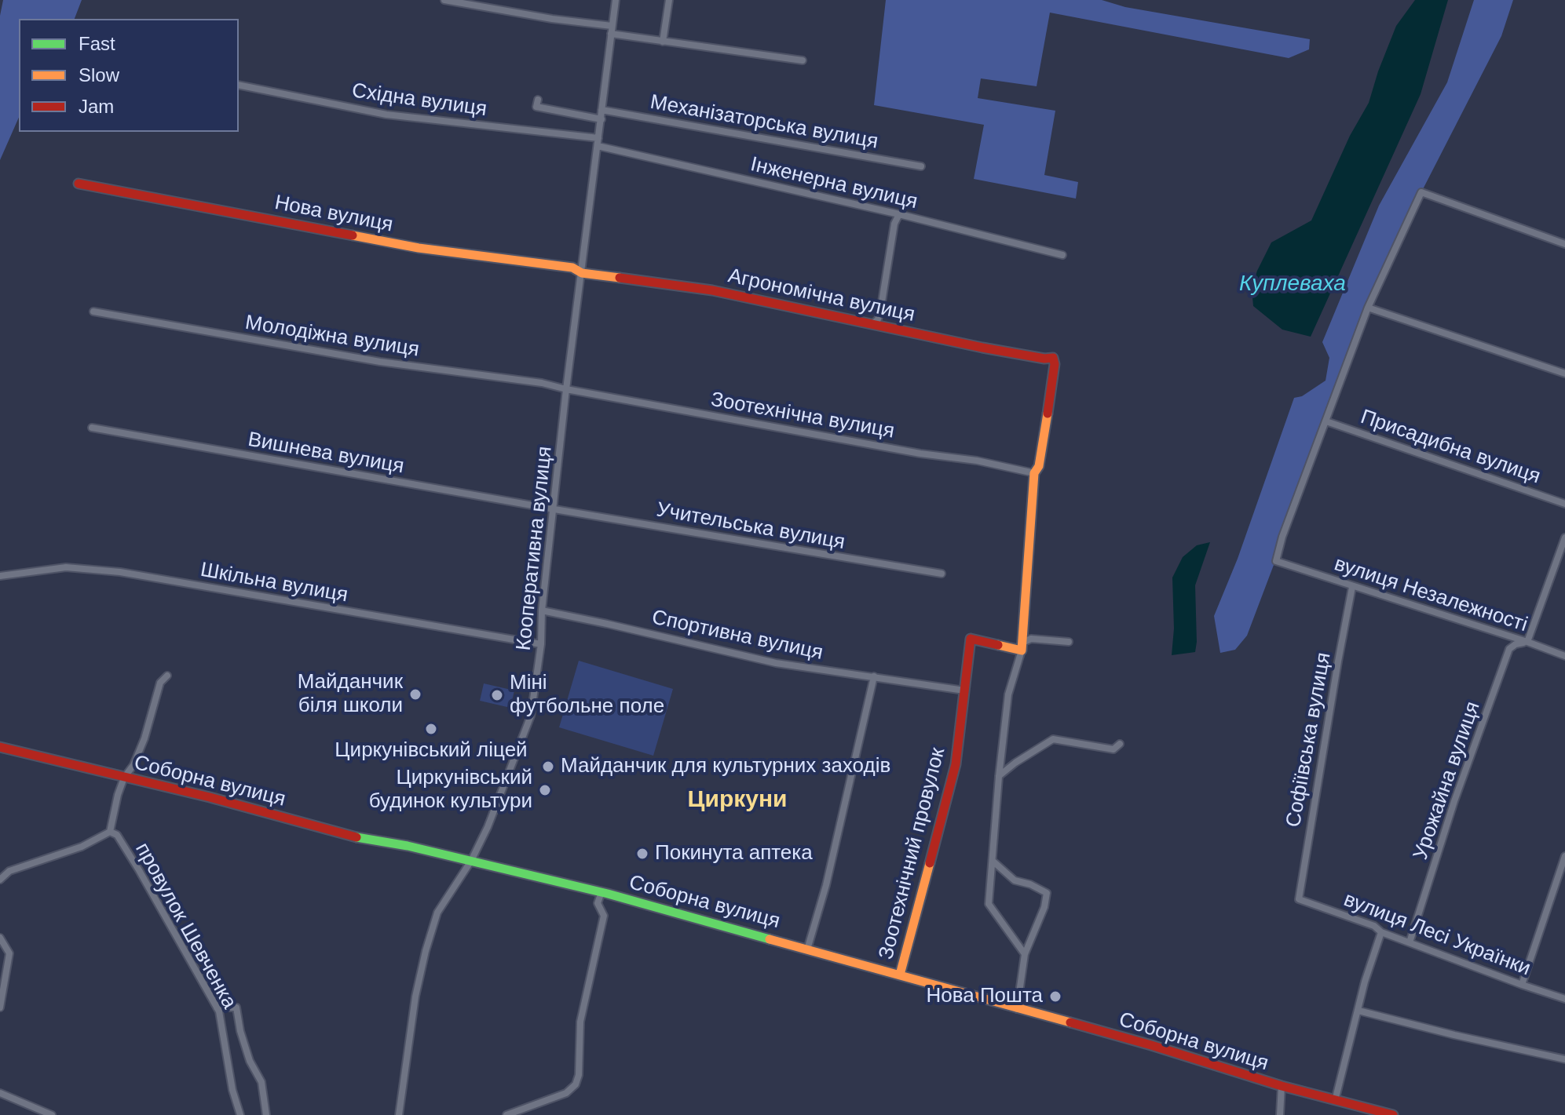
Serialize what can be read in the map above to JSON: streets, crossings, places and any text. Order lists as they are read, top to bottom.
{
  "streets": {
    "street": [
      "Східна вулиця",
      "Механізаторська вулиця",
      "Інженерна вулиця",
      "Нова вулиця",
      "Агрономічна вулиця",
      "Молодіжна вулиця",
      "Зоотехнічна вулиця",
      "Присадибна вулиця",
      "Вишнева вулиця",
      "Учительська вулиця",
      "Кооперативна вулиця",
      "Шкільна вулиця",
      "вулиця Незалежності",
      "Спортивна вулиця",
      "Софіївська вулиця",
      "Урожайна вулиця",
      "Соборна вулиця",
      "Зоотехнічний провулок",
      "провулок Шевченка",
      "вулиця Лесі Українки"
    ]
  },
  "crossings": [
    ["Східна вулиця", "Інженерна вулиця"],
    ["Східна вулиця", "Кооперативна вулиця"],
    ["Механізаторська вулиця", "Кооперативна вулиця"],
    ["Інженерна вулиця", "Кооперативна вулиця"],
    ["Нова вулиця", "Агрономічна вулиця"],
    ["Нова вулиця", "Кооперативна вулиця"],
    ["Агрономічна вулиця", "Зоотехнічна вулиця"],
    ["Агрономічна вулиця", "Кооперативна вулиця"],
    ["Молодіжна вулиця", "Зоотехнічна вулиця"],
    ["Молодіжна вулиця", "Кооперативна вулиця"],
    ["Зоотехнічна вулиця", "Кооперативна вулиця"],
    ["Присадибна вулиця", "вулиця Незалежності"],
    ["Вишнева вулиця", "Учительська вулиця"],
    ["Вишнева вулиця", "Кооперативна вулиця"],
    ["Учительська вулиця", "Кооперативна вулиця"],
    ["Кооперативна вулиця", "Шкільна вулиця"],
    ["Кооперативна вулиця", "Спортивна вулиця"],
    ["Кооперативна вулиця", "Соборна вулиця"],
    ["вулиця Незалежності", "Софіївська вулиця"],
    ["вулиця Незалежності", "Урожайна вулиця"],
    ["Спортивна вулиця", "Зоотехнічний провулок"],
    ["Софіївська вулиця", "вулиця Лесі Українки"],
    ["Урожайна вулиця", "вулиця Лесі Українки"],
    ["Соборна вулиця", "Зоотехнічний провулок"],
    ["Соборна вулиця", "провулок Шевченка"]
  ],
  "districts": ["Циркуни"],
  "water": ["Куплеваха"],
  "places": [
    "Майданчик біля школи",
    "Міні футбольне поле",
    "Циркунівський ліцей",
    "Майданчик для культурних заходів",
    "Циркунівський будинок культури",
    "Покинута аптека",
    "Нова Пошта"
  ],
  "legend": ["Fast", "Slow", "Jam"]
}
